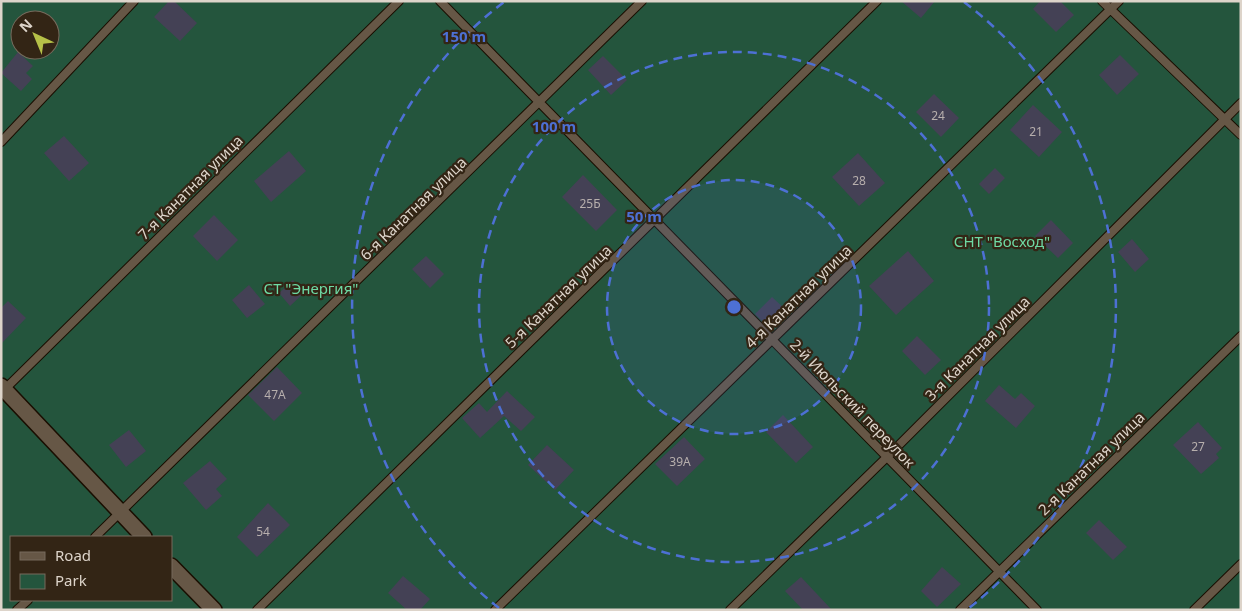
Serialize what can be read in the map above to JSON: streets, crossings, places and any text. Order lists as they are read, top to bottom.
{
  "streets": {
    "lane": [
      "7-я Канатная улица",
      "6-я Канатная улица",
      "5-я Канатная улица",
      "4-я Канатная улица",
      "3-я Канатная улица",
      "2-й Июльский переулок",
      "2-я Канатная улица"
    ]
  },
  "crossings": [
    ["6-я Канатная улица", "2-й Июльский переулок"],
    ["5-я Канатная улица", "2-й Июльский переулок"],
    ["4-я Канатная улица", "2-й Июльский переулок"],
    ["3-я Канатная улица", "2-й Июльский переулок"],
    ["2-й Июльский переулок", "2-я Канатная улица"]
  ],
  "parks": ["СНТ \"Восход\"", "СТ \"Энергия\""],
  "house_numbers": [
    "24",
    "21",
    "28",
    "25Б",
    "47А",
    "27",
    "39А",
    "54"
  ],
  "legend": ["Road", "Park"],
  "north": "top left",
  "rings": ["150 m", "100 m", "50 m"]
}
